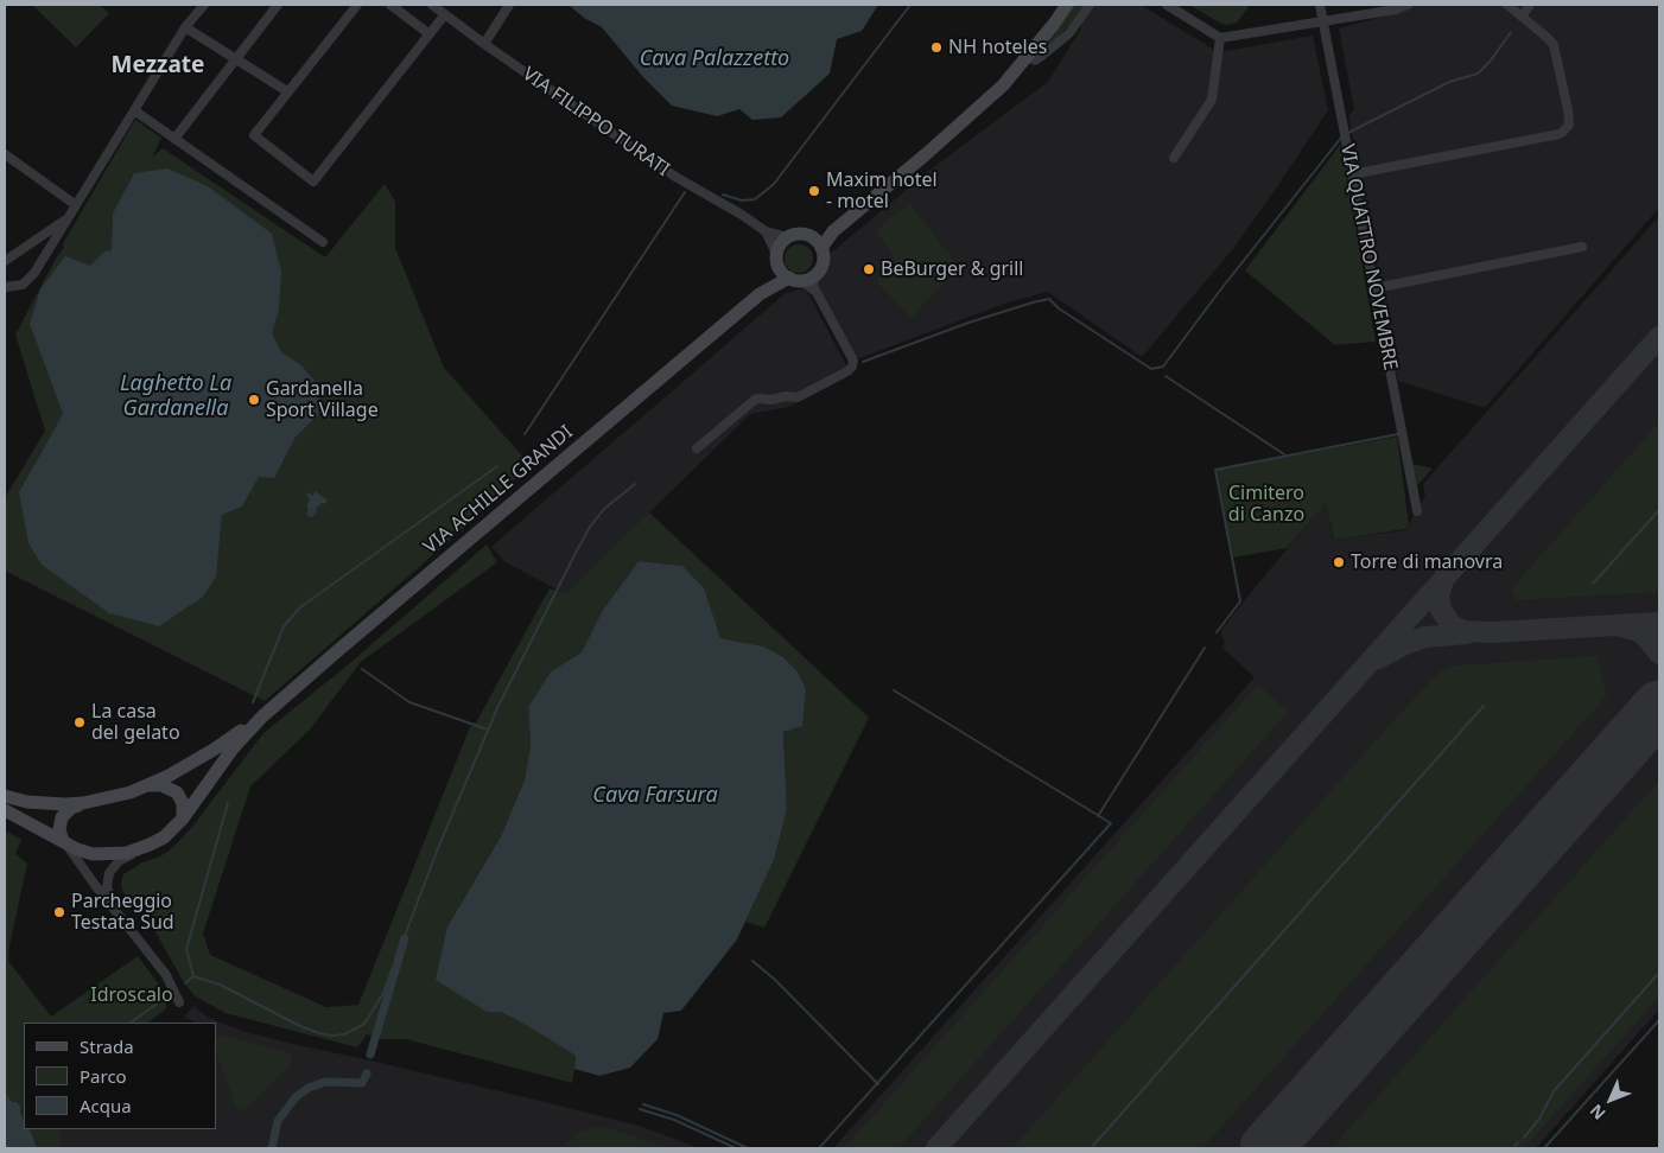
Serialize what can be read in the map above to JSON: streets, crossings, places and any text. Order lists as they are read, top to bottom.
{
  "streets": {
    "main road": ["VIA ACHILLE GRANDI"],
    "street": ["VIA FILIPPO TURATI", "VIA QUATTRO NOVEMBRE"]
  },
  "crossings": [
    ["VIA FILIPPO TURATI", "VIA ACHILLE GRANDI"]
  ],
  "districts": ["Mezzate"],
  "water": ["Cava Palazzetto", "Laghetto La Gardanella", "Cava Farsura"],
  "parks": ["Cimitero di Canzo", "Idroscalo"],
  "places": [
    "NH hoteles",
    "Maxim hotel - motel",
    "BeBurger & grill",
    "Gardanella Sport Village",
    "Torre di manovra",
    "La casa del gelato",
    "Parcheggio Testata Sud"
  ],
  "legend": ["Strada", "Parco", "Acqua"],
  "north": "bottom left"
}
